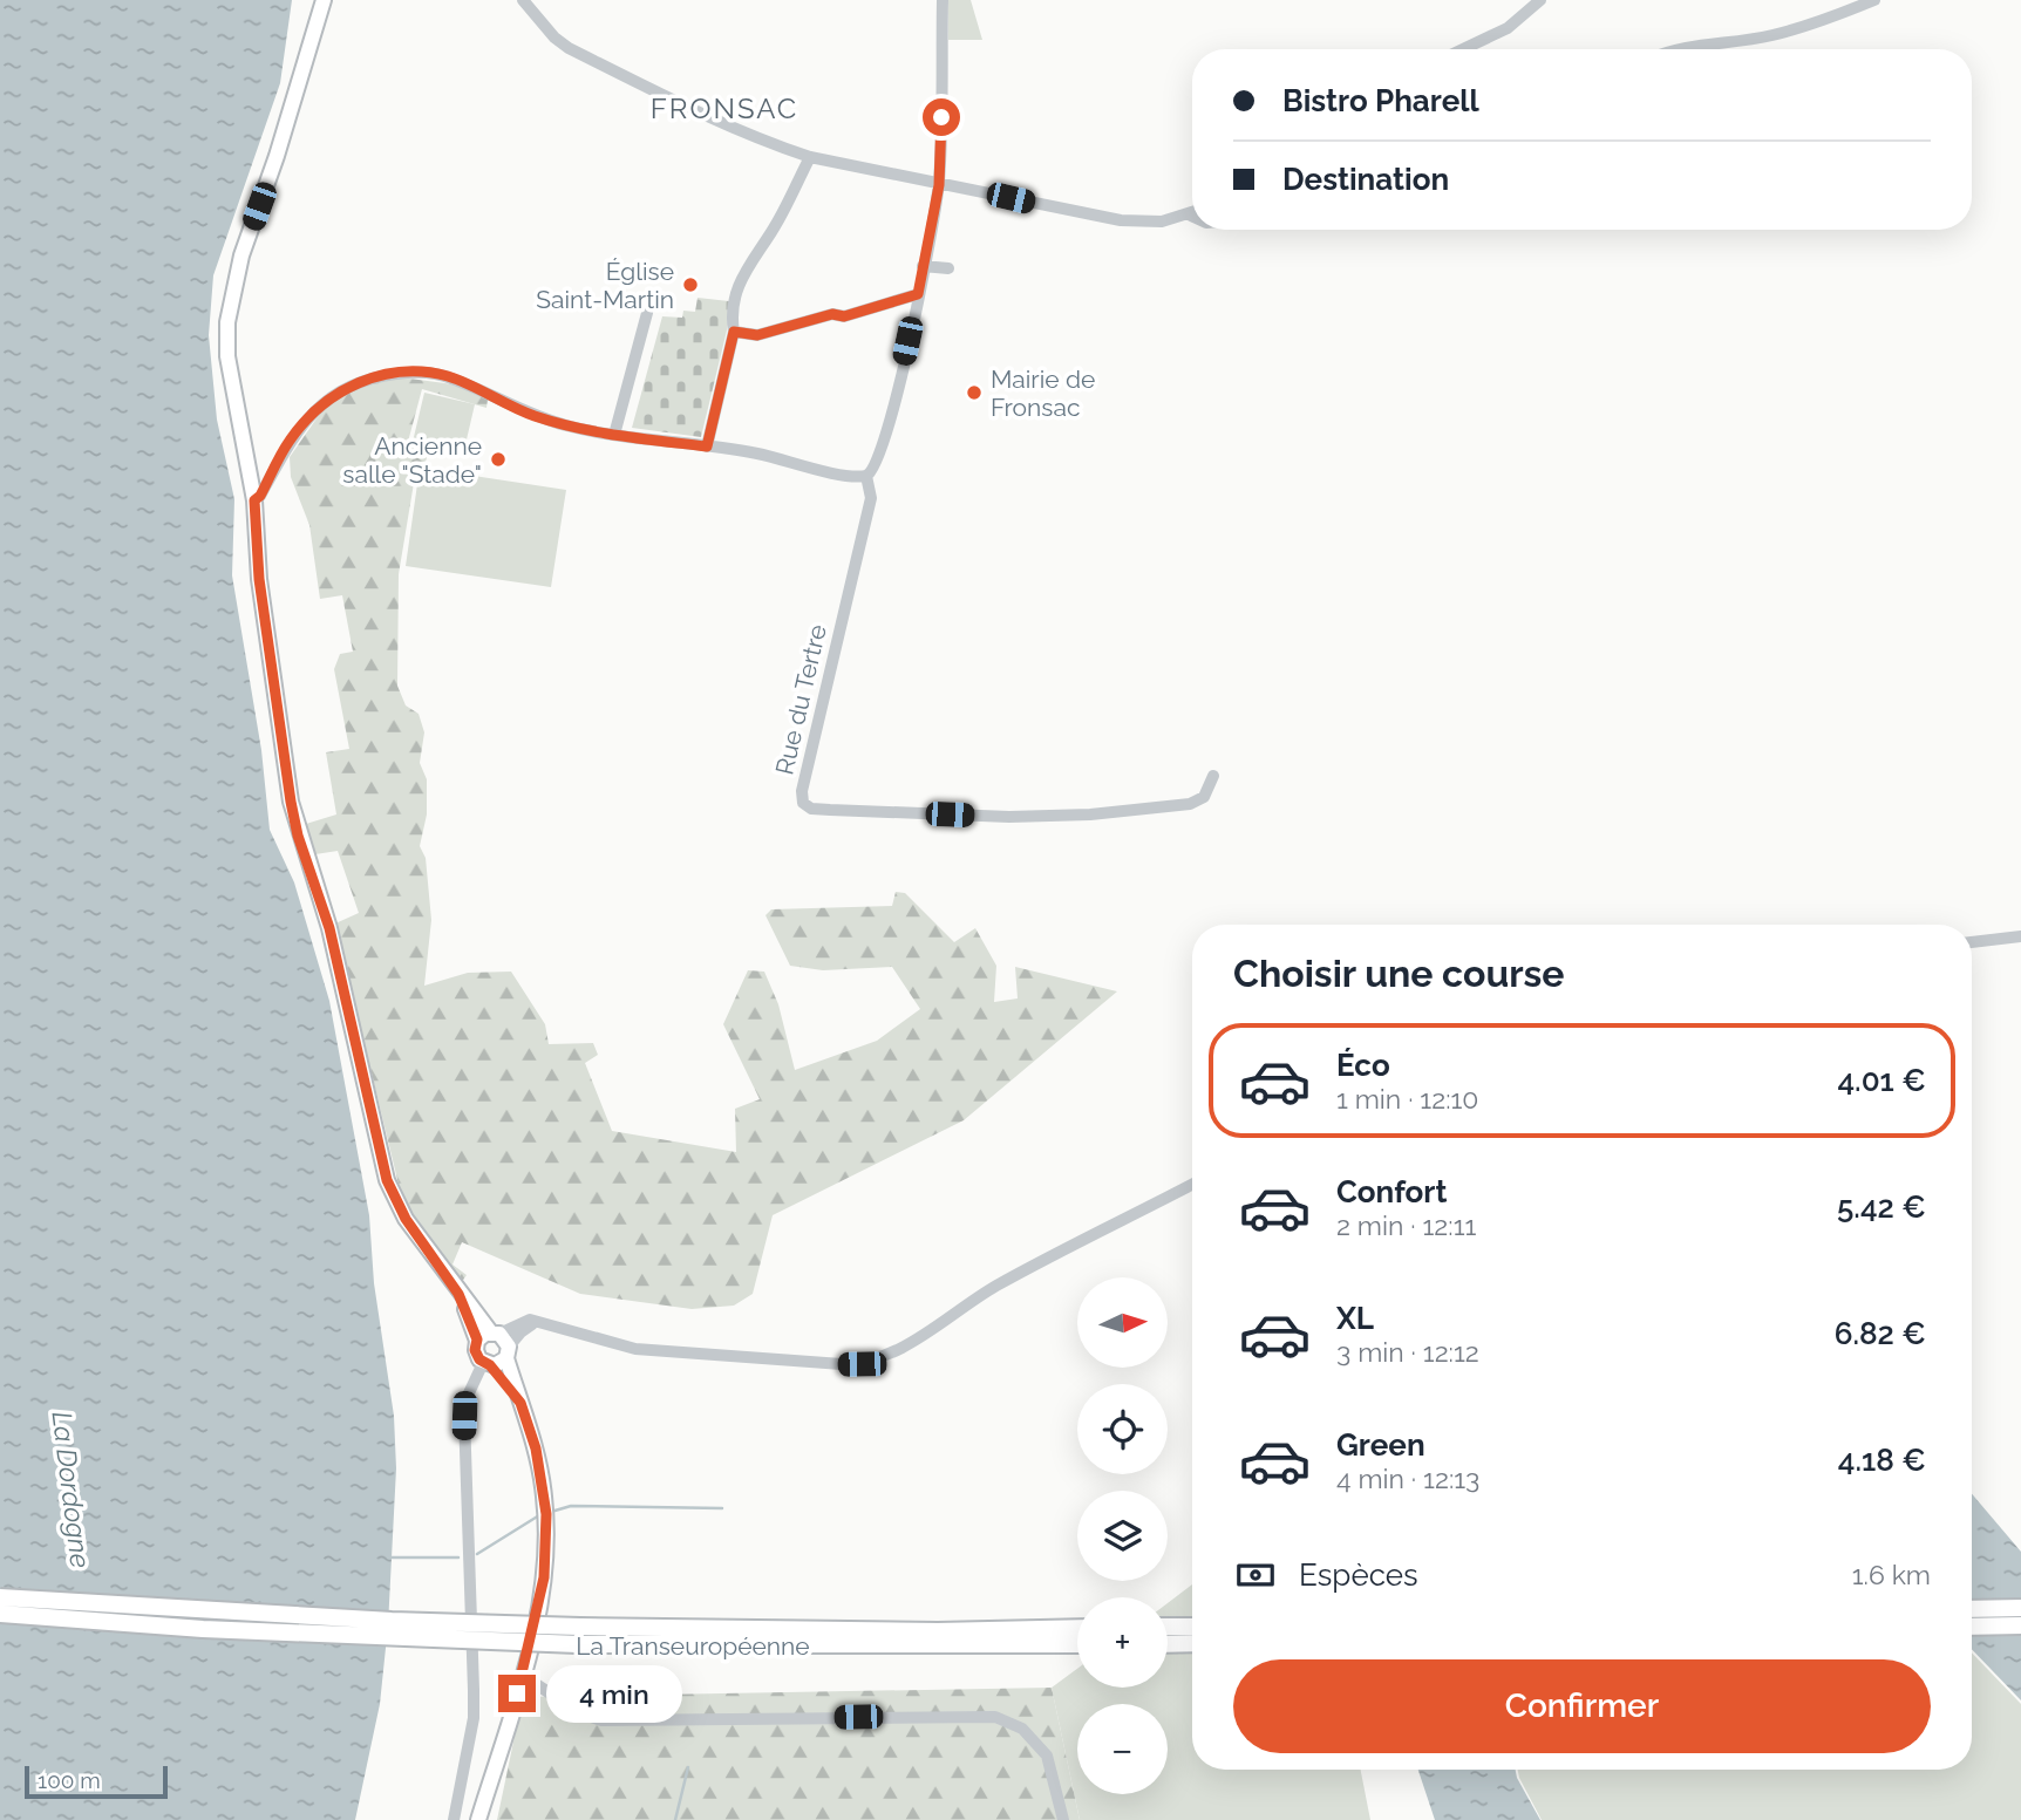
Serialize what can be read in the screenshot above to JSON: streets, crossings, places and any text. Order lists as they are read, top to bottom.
{
  "streets": {
    "highway": ["La Transeuropéenne"],
    "street": ["Rue du Tertre"]
  },
  "districts": ["FRONSAC"],
  "water": ["La Dordogne"],
  "places": ["Église Saint-Martin", "Mairie de Fronsac", "Ancienne salle \"Stade\""],
  "scale_bar": "100 m",
  "north": "right",
  "page": {
    "banner": ["Bistro Pharell", "Destination"],
    "heading": "Choisir une course",
    "list": [
      {
        "name": "Éco",
        "note": "1 min · 12:10",
        "value": "4.01 €"
      },
      {
        "name": "Confort",
        "note": "2 min · 12:11",
        "value": "5.42 €"
      },
      {
        "name": "XL",
        "note": "3 min · 12:12",
        "value": "6.82 €"
      },
      {
        "name": "Green",
        "note": "4 min · 12:13",
        "value": "4.18 €"
      }
    ],
    "map_buttons": ["+", "−"],
    "pay": ["Espèces", "1.6 km"],
    "buttons": "Confirmer",
    "bubble": "4 min",
    "scale": "100 m"
  }
}
